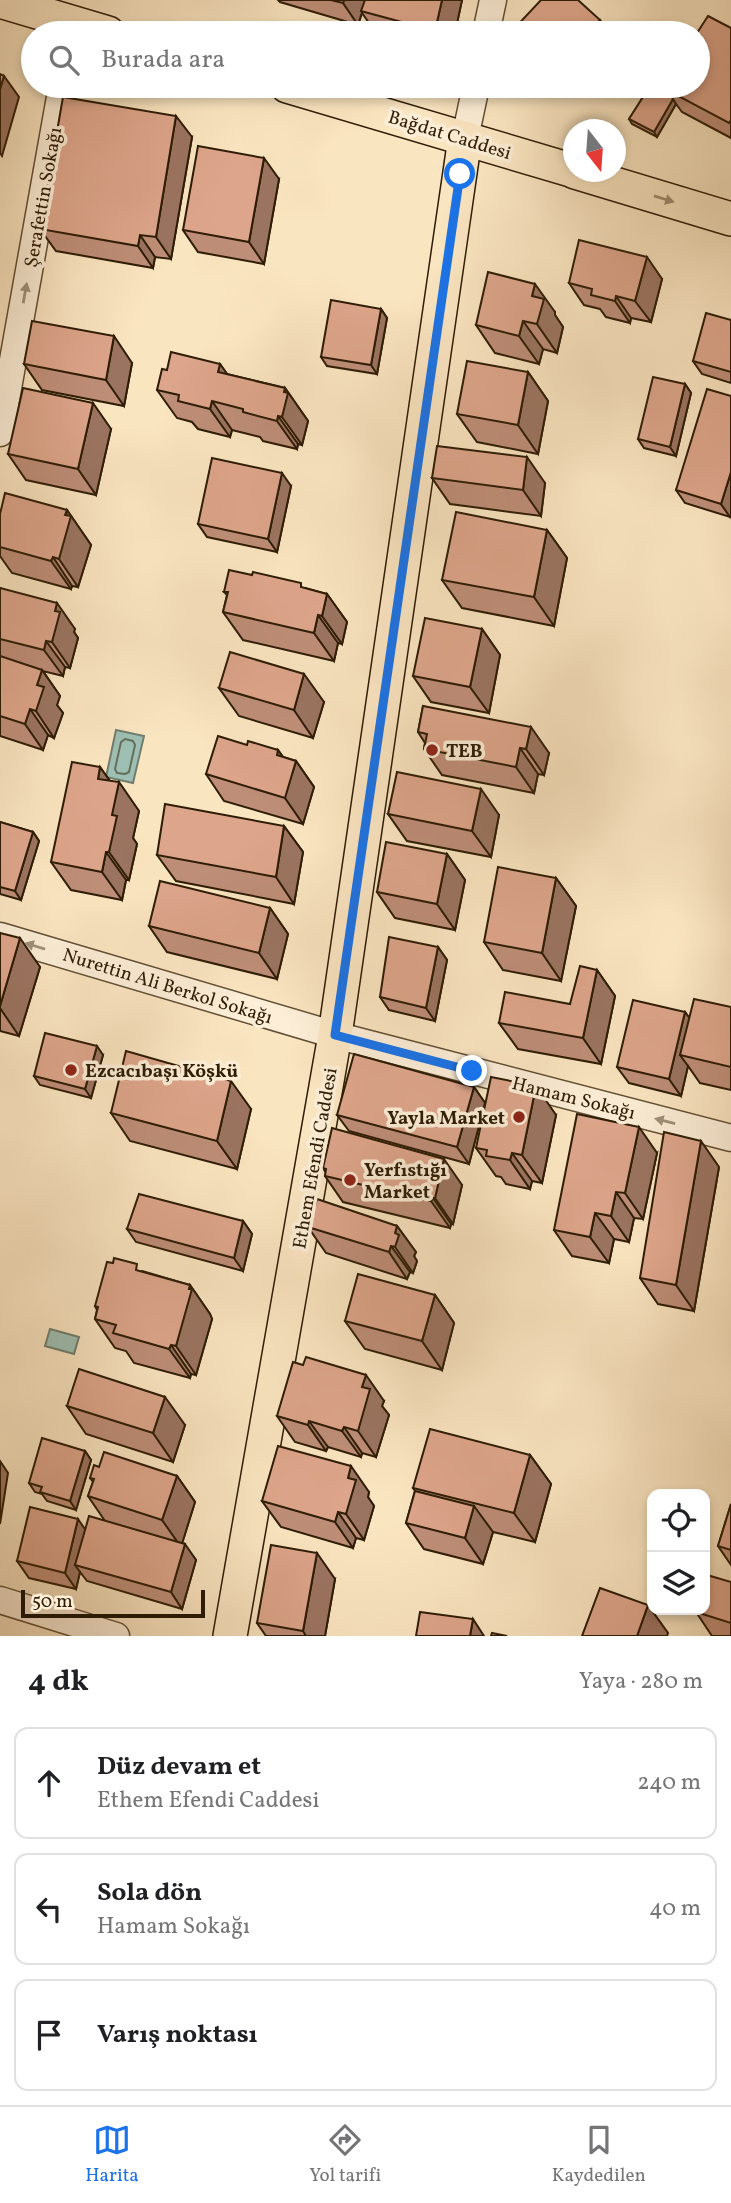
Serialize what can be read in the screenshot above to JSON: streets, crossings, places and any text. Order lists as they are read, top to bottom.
{
  "streets": {
    "main road": ["Bağdat Caddesi", "Ethem Efendi Caddesi"],
    "street": ["Şerafettin Sokağı", "Nurettin Ali Berkol Sokağı", "Hamam Sokağı"]
  },
  "crossings": [
    ["Bağdat Caddesi", "Ethem Efendi Caddesi"],
    ["Nurettin Ali Berkol Sokağı", "Hamam Sokağı"],
    ["Nurettin Ali Berkol Sokağı", "Ethem Efendi Caddesi"],
    ["Hamam Sokağı", "Ethem Efendi Caddesi"]
  ],
  "one_way": ["Şerafettin Sokağı", "Nurettin Ali Berkol Sokağı", "Hamam Sokağı"],
  "places": [
    "TEB",
    "Ezcacıbaşı Köşkü",
    "Yayla Market",
    "Yerfıstığı Market"
  ],
  "scale_bar": "50 m",
  "north": "bottom",
  "page": {
    "search": "Burada ara",
    "scale": "50 m",
    "heading": ["4 dk", "Yaya · 280 m"],
    "list": [
      ["Düz devam et", "Ethem Efendi Caddesi", "240 m"],
      ["Sola dön", "Hamam Sokağı", "40 m"],
      "Varış noktası"
    ],
    "nav": ["Harita", "Yol tarifi", "Kaydedilen"]
  }
}
